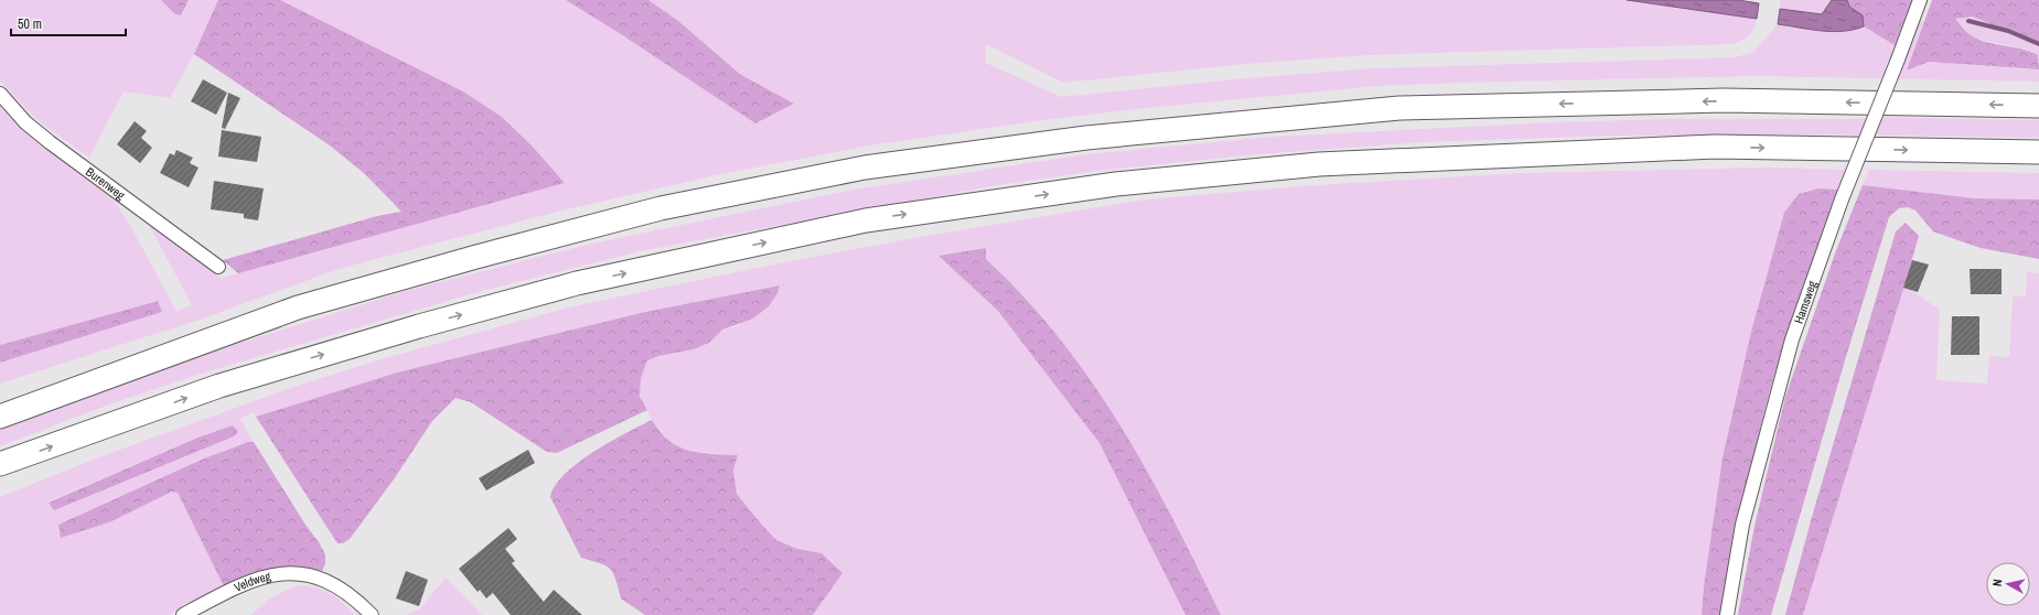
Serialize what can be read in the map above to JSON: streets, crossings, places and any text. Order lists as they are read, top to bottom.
{
  "streets": {
    "street": ["Burenweg", "Hamsweg", "Veldweg"]
  },
  "scale_bar": "50 m",
  "north": "left"
}
